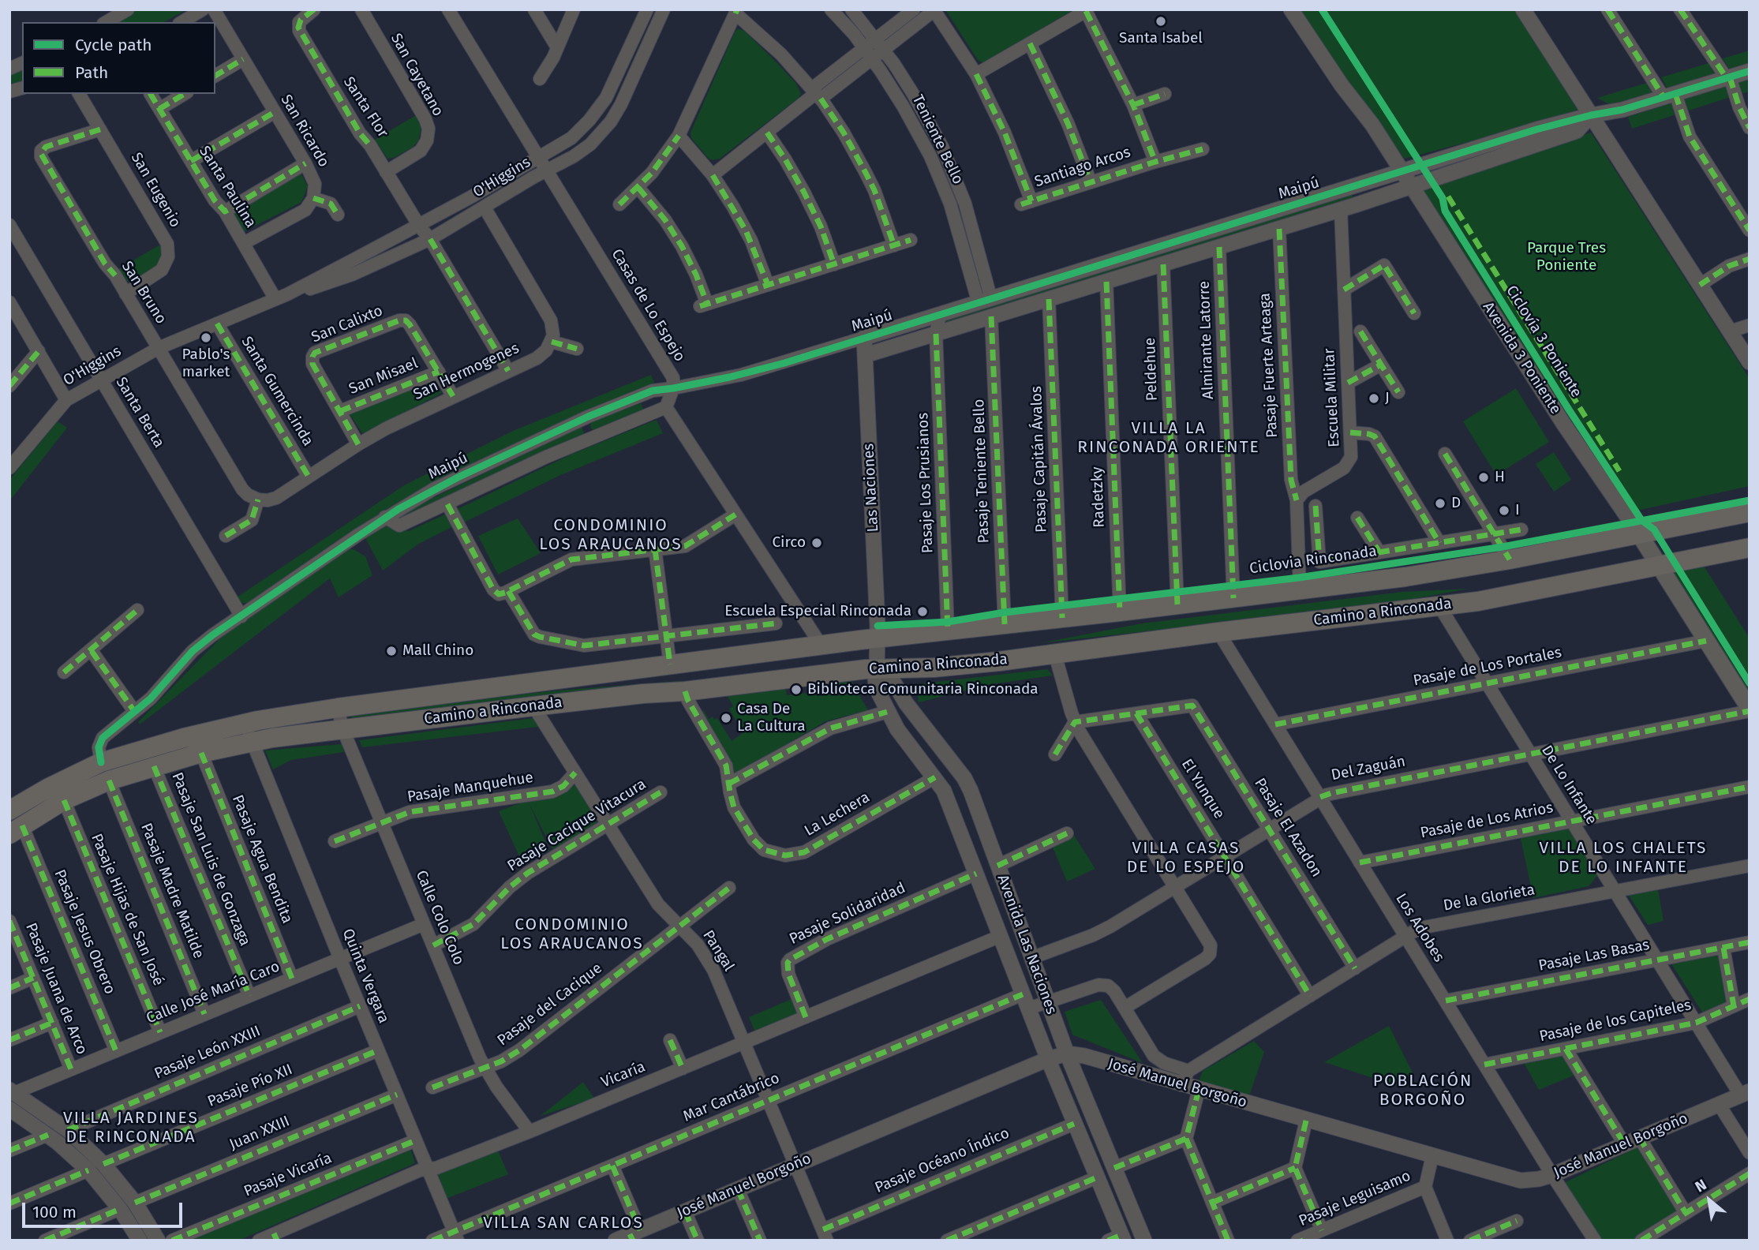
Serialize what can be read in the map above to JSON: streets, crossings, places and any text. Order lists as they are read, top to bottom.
{
  "streets": {
    "main road": ["Avenida 3 Poniente", "Camino a Rinconada"],
    "street": [
      "San Cayetano",
      "Santa Flor",
      "San Ricardo",
      "Teniente Bello",
      "Santiago Arcos",
      "O'Higgins",
      "Santa Paulina",
      "Maipú",
      "San Eugenio",
      "San Bruno",
      "Casas de Lo Espejo",
      "San Calixto",
      "Almirante Latorre",
      "Pasaje Fuerte Arteaga",
      "Peldehue",
      "San Hermogenes",
      "San Misael",
      "Santa Gumercinda",
      "Escuela Militar",
      "Santa Berta",
      "Pasaje Capitán Ávalos",
      "Pasaje Teniente Bello",
      "Pasaje Los Prusianos",
      "Las Naciones",
      "Radetzky",
      "Pasaje de Los Portales",
      "Del Zaguán",
      "De Lo Infante",
      "Pasaje Manquehue",
      "El Yunque",
      "La Lechera",
      "Pasaje de Los Atrios",
      "Pasaje Cacique Vitacura",
      "Pasaje El Azadon",
      "Pasaje San Luis de Gonzaga",
      "Pasaje Agua Bendita",
      "Pasaje Madre Matilde",
      "De la Glorieta",
      "Pasaje Hijas de San José",
      "Pasaje Solidaridad",
      "Calle Colo Colo",
      "Los Adobes",
      "Pasaje Jesus Obrero",
      "Avenida Las Naciones",
      "Pangal",
      "Pasaje Las Basas",
      "Quinta Vergara",
      "Pasaje Juana de Arco",
      "Calle José María Caro",
      "Pasaje del Cacique",
      "Pasaje de los Capiteles",
      "Pasaje León XXIII",
      "Vicaría",
      "José Manuel Borgoño",
      "Pasaje Pío XII",
      "Mar Cantábrico",
      "Juan XXIII",
      "Pasaje Océano Índico",
      "Pasaje Vicaría",
      "Pasaje Leguisamo"
    ],
    "cycle path": ["Ciclovía 3 Poniente", "Ciclovia Rinconada"]
  },
  "crossings": [
    ["San Cayetano", "Santa Flor"],
    ["Santa Flor", "O'Higgins"],
    ["Santa Flor", "San Hermogenes"],
    ["Teniente Bello", "Maipú"],
    ["O'Higgins", "Santa Paulina"],
    ["O'Higgins", "San Bruno"],
    ["O'Higgins", "Casas de Lo Espejo"],
    ["O'Higgins", "Santa Gumercinda"],
    ["O'Higgins", "Santa Berta"],
    ["Maipú", "Casas de Lo Espejo"],
    ["Maipú", "Almirante Latorre"],
    ["Maipú", "Avenida 3 Poniente"],
    ["Maipú", "Pasaje Fuerte Arteaga"],
    ["Maipú", "Peldehue"],
    ["Maipú", "Escuela Militar"],
    ["Maipú", "Santa Berta"],
    ["Maipú", "Pasaje Capitán Ávalos"],
    ["Maipú", "Pasaje Teniente Bello"],
    ["Maipú", "Pasaje Los Prusianos"],
    ["Maipú", "Las Naciones"],
    ["Maipú", "Radetzky"],
    ["Maipú", "Camino a Rinconada"],
    ["Maipú", "Pasaje Madre Matilde"],
    ["San Eugenio", "San Bruno"],
    ["San Bruno", "San Hermogenes"],
    ["San Calixto", "San Hermogenes"],
    ["San Calixto", "San Misael"],
    ["Almirante Latorre", "Camino a Rinconada"],
    ["Avenida 3 Poniente", "Camino a Rinconada"],
    ["Avenida 3 Poniente", "Pasaje de Los Portales"],
    ["Avenida 3 Poniente", "Del Zaguán"],
    ["Pasaje Fuerte Arteaga", "Escuela Militar"],
    ["Peldehue", "Camino a Rinconada"],
    ["San Hermogenes", "Santa Gumercinda"],
    ["Pasaje Capitán Ávalos", "Camino a Rinconada"],
    ["Pasaje Teniente Bello", "Camino a Rinconada"],
    ["Pasaje Los Prusianos", "Camino a Rinconada"],
    ["Las Naciones", "Camino a Rinconada"],
    ["Las Naciones", "Avenida Las Naciones"],
    ["Radetzky", "Camino a Rinconada"],
    ["Camino a Rinconada", "De Lo Infante"],
    ["Camino a Rinconada", "La Lechera"],
    ["Camino a Rinconada", "Pasaje San Luis de Gonzaga"],
    ["Camino a Rinconada", "Pasaje Agua Bendita"],
    ["Camino a Rinconada", "Pasaje Madre Matilde"],
    ["Camino a Rinconada", "Pasaje Hijas de San José"],
    ["Camino a Rinconada", "Calle Colo Colo"],
    ["Camino a Rinconada", "Los Adobes"],
    ["Camino a Rinconada", "Pasaje Jesus Obrero"],
    ["Camino a Rinconada", "Avenida Las Naciones"],
    ["Camino a Rinconada", "Pangal"],
    ["Camino a Rinconada", "Quinta Vergara"],
    ["Pasaje de Los Portales", "De Lo Infante"],
    ["Pasaje de Los Portales", "Los Adobes"],
    ["Del Zaguán", "De Lo Infante"],
    ["Del Zaguán", "El Yunque"],
    ["Del Zaguán", "Pasaje El Azadon"],
    ["Del Zaguán", "Los Adobes"],
    ["Del Zaguán", "Avenida Las Naciones"],
    ["De Lo Infante", "Pasaje de Los Atrios"],
    ["De Lo Infante", "De la Glorieta"],
    ["De Lo Infante", "Pasaje Las Basas"],
    ["De Lo Infante", "Pasaje de los Capiteles"],
    ["De Lo Infante", "José Manuel Borgoño"],
    ["Pasaje Manquehue", "Calle Colo Colo"],
    ["Pasaje Manquehue", "Pangal"],
    ["El Yunque", "Pasaje El Azadon"],
    ["El Yunque", "De la Glorieta"],
    ["La Lechera", "Avenida Las Naciones"],
    ["Pasaje de Los Atrios", "Los Adobes"],
    ["Pasaje Cacique Vitacura", "Calle Colo Colo"],
    ["Pasaje Cacique Vitacura", "Pangal"],
    ["Pasaje El Azadon", "De la Glorieta"],
    ["Pasaje San Luis de Gonzaga", "Calle José María Caro"],
    ["Pasaje Agua Bendita", "Calle José María Caro"],
    ["Pasaje Madre Matilde", "Calle José María Caro"],
    ["De la Glorieta", "Los Adobes"],
    ["De la Glorieta", "José Manuel Borgoño"],
    ["Pasaje Hijas de San José", "Calle José María Caro"],
    ["Pasaje Solidaridad", "Avenida Las Naciones"],
    ["Pasaje Solidaridad", "Vicaría"],
    ["Calle Colo Colo", "Calle José María Caro"],
    ["Calle Colo Colo", "Pasaje del Cacique"],
    ["Calle Colo Colo", "Vicaría"],
    ["Los Adobes", "Pasaje Las Basas"],
    ["Los Adobes", "Pasaje de los Capiteles"],
    ["Los Adobes", "José Manuel Borgoño"],
    ["Pasaje Jesus Obrero", "Calle José María Caro"],
    ["Avenida Las Naciones", "Vicaría"],
    ["Avenida Las Naciones", "José Manuel Borgoño"],
    ["Avenida Las Naciones", "Mar Cantábrico"],
    ["Avenida Las Naciones", "Pasaje Océano Índico"],
    ["Pangal", "Pasaje del Cacique"],
    ["Pangal", "Vicaría"],
    ["Pangal", "José Manuel Borgoño"],
    ["Pangal", "Mar Cantábrico"],
    ["Pangal", "Pasaje Océano Índico"],
    ["Quinta Vergara", "Calle José María Caro"],
    ["Quinta Vergara", "Pasaje León XXIII"],
    ["Quinta Vergara", "Vicaría"],
    ["Quinta Vergara", "Pasaje Pío XII"],
    ["Quinta Vergara", "Mar Cantábrico"],
    ["Quinta Vergara", "Juan XXIII"],
    ["Quinta Vergara", "Pasaje Vicaría"],
    ["Pasaje Juana de Arco", "Calle José María Caro"]
  ],
  "districts": [
    "VILLA LA RINCONADA ORIENTE",
    "CONDOMINIO LOS ARAUCANOS",
    "VILLA CASAS DE LO ESPEJO",
    "VILLA LOS CHALETS DE LO INFANTE",
    "CONDOMINIO LOS ARAUCANOS",
    "POBLACIÓN BORGOÑO",
    "VILLA JARDINES DE RINCONADA",
    "VILLA SAN CARLOS"
  ],
  "parks": ["Parque Tres Poniente"],
  "places": [
    "Santa Isabel",
    "Pablo's market",
    "J",
    "H",
    "D",
    "I",
    "Circo",
    "Escuela Especial Rinconada",
    "Mall Chino",
    "Biblioteca Comunitaria Rinconada",
    "Casa De La Cultura"
  ],
  "legend": ["Cycle path", "Path"],
  "scale_bar": "100 m",
  "north": "top left"
}
